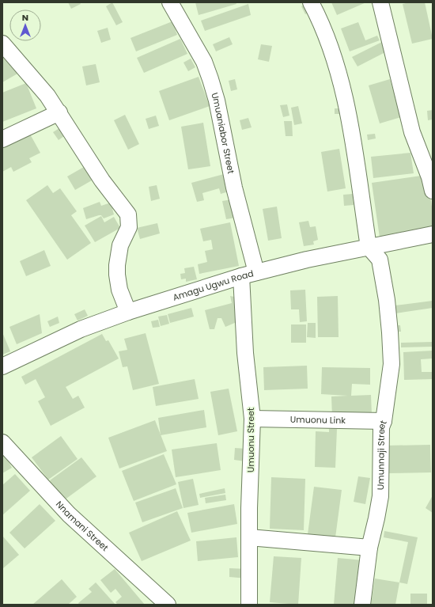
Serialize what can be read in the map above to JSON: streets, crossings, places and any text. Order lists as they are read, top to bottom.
{
  "streets": {
    "street": [
      "Umuaniabor Street",
      "Amagu Ugwu Road",
      "Umuonu Link",
      "Umuonu Street",
      "Umunnaji Street",
      "Nnamani Street"
    ]
  },
  "crossings": [
    ["Umuaniabor Street", "Amagu Ugwu Road"],
    ["Umuaniabor Street", "Umuonu Street"],
    ["Amagu Ugwu Road", "Umuonu Street"],
    ["Amagu Ugwu Road", "Umunnaji Street"],
    ["Umuonu Link", "Umuonu Street"],
    ["Umuonu Link", "Umunnaji Street"]
  ],
  "north": "top"
}
